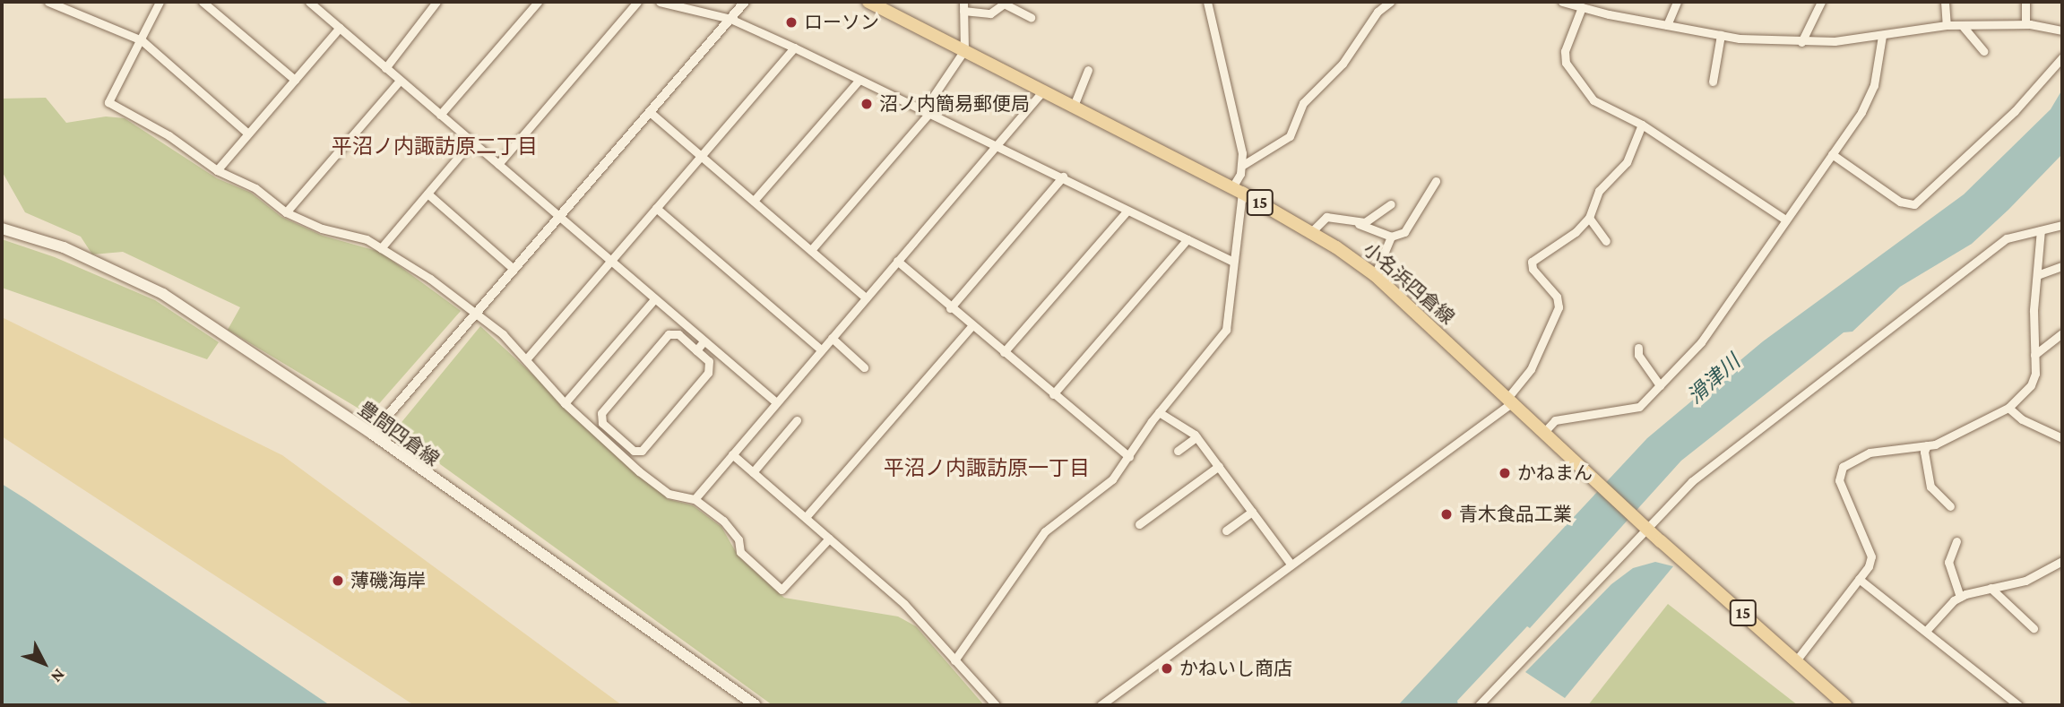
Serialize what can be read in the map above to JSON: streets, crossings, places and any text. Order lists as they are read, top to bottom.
{
  "streets": {
    "main road": ["15", "小名浜四倉線", "豊間四倉線"]
  },
  "districts": ["平沼ノ内諏訪原二丁目", "平沼ノ内諏訪原一丁目"],
  "water": ["滑津川"],
  "places": [
    "ローソン",
    "沼ノ内簡易郵便局",
    "かねまん",
    "青木食品工業",
    "薄磯海岸",
    "かねいし商店"
  ],
  "north": "bottom right"
}
